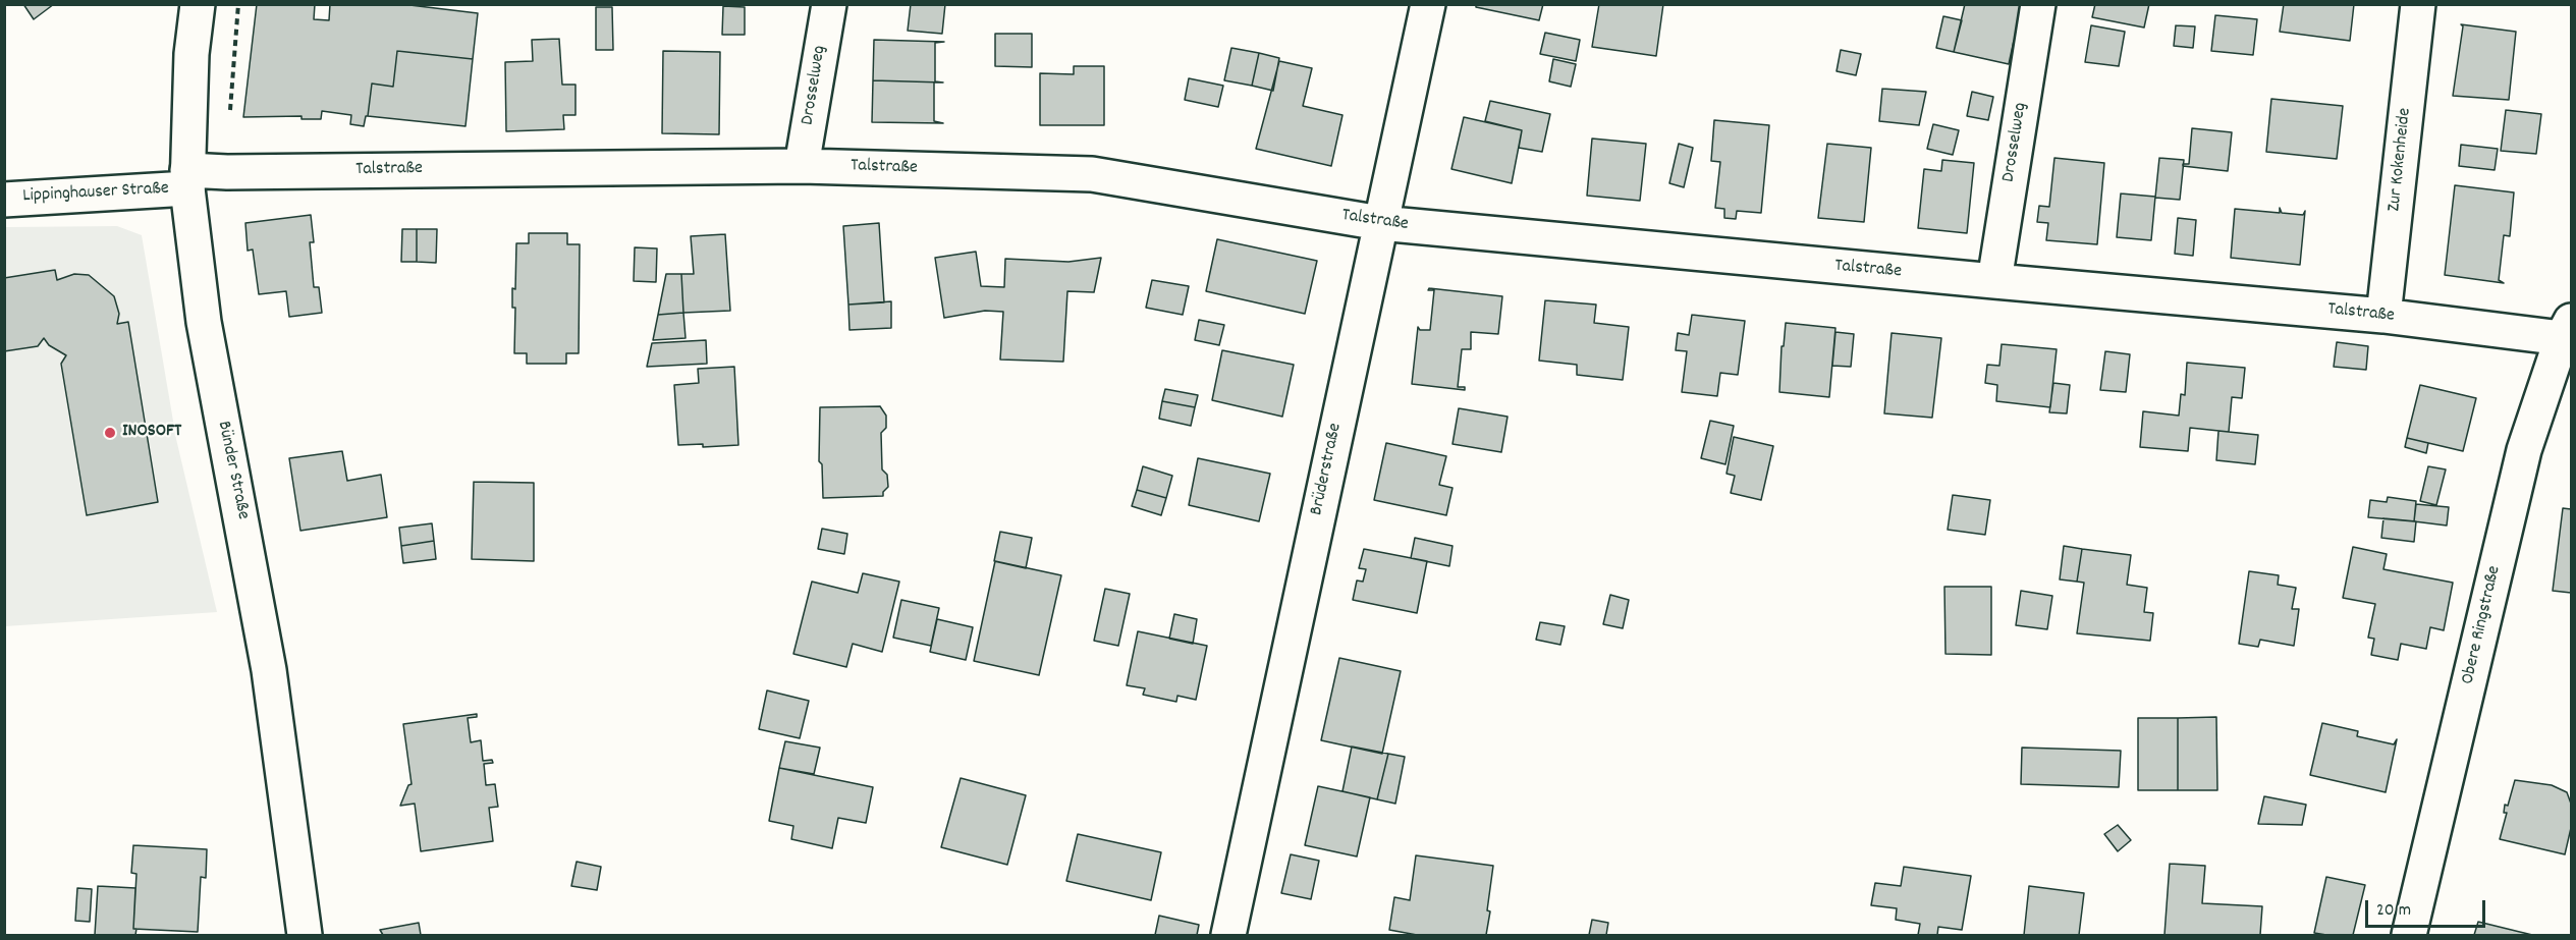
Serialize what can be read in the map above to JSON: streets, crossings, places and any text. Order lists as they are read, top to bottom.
{
  "streets": {
    "street": [
      "Drosselweg",
      "Zur Kokenheide",
      "Talstraße",
      "Lippinghauser Straße",
      "Brüderstraße",
      "Bünder Straße",
      "Obere Ringstraße"
    ]
  },
  "crossings": [
    ["Drosselweg", "Talstraße"],
    ["Zur Kokenheide", "Talstraße"],
    ["Talstraße", "Lippinghauser Straße"],
    ["Talstraße", "Brüderstraße"],
    ["Talstraße", "Bünder Straße"],
    ["Talstraße", "Obere Ringstraße"],
    ["Lippinghauser Straße", "Bünder Straße"]
  ],
  "places": ["INOSOFT"],
  "scale_bar": "20 m"
}
